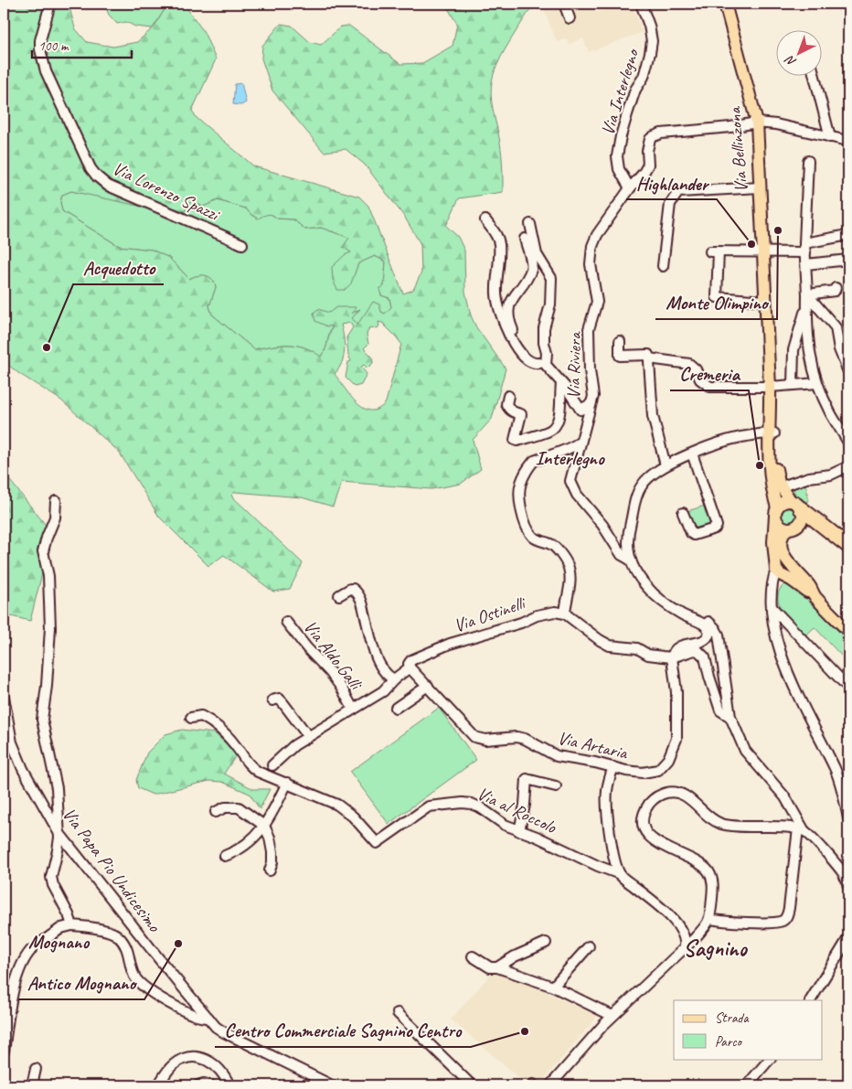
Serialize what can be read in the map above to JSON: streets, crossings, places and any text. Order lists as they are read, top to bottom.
{
  "streets": {
    "main road": ["Via Bellinzona"],
    "street": [
      "Via Interlegno",
      "Via Lorenzo Spazzi",
      "Via Riviera",
      "Via Ostinelli",
      "Via Aldo Galli",
      "Via Artaria",
      "Via al Roccolo",
      "Via Papa Pio Undicesimo"
    ]
  },
  "crossings": [
    ["Via Interlegno", "Via Riviera"],
    ["Via Ostinelli", "Via Aldo Galli"],
    ["Via Ostinelli", "Via Artaria"]
  ],
  "districts": ["Interlegno", "Mognano", "Sagnino"],
  "places": [
    "Monte Olimpino",
    "Highlander",
    "Acquedotto",
    "Cremeria",
    "Antico Mognano",
    "Centro Commerciale Sagnino Centro"
  ],
  "legend": ["Strada", "Parco"],
  "scale_bar": "100 m",
  "north": "bottom left"
}
